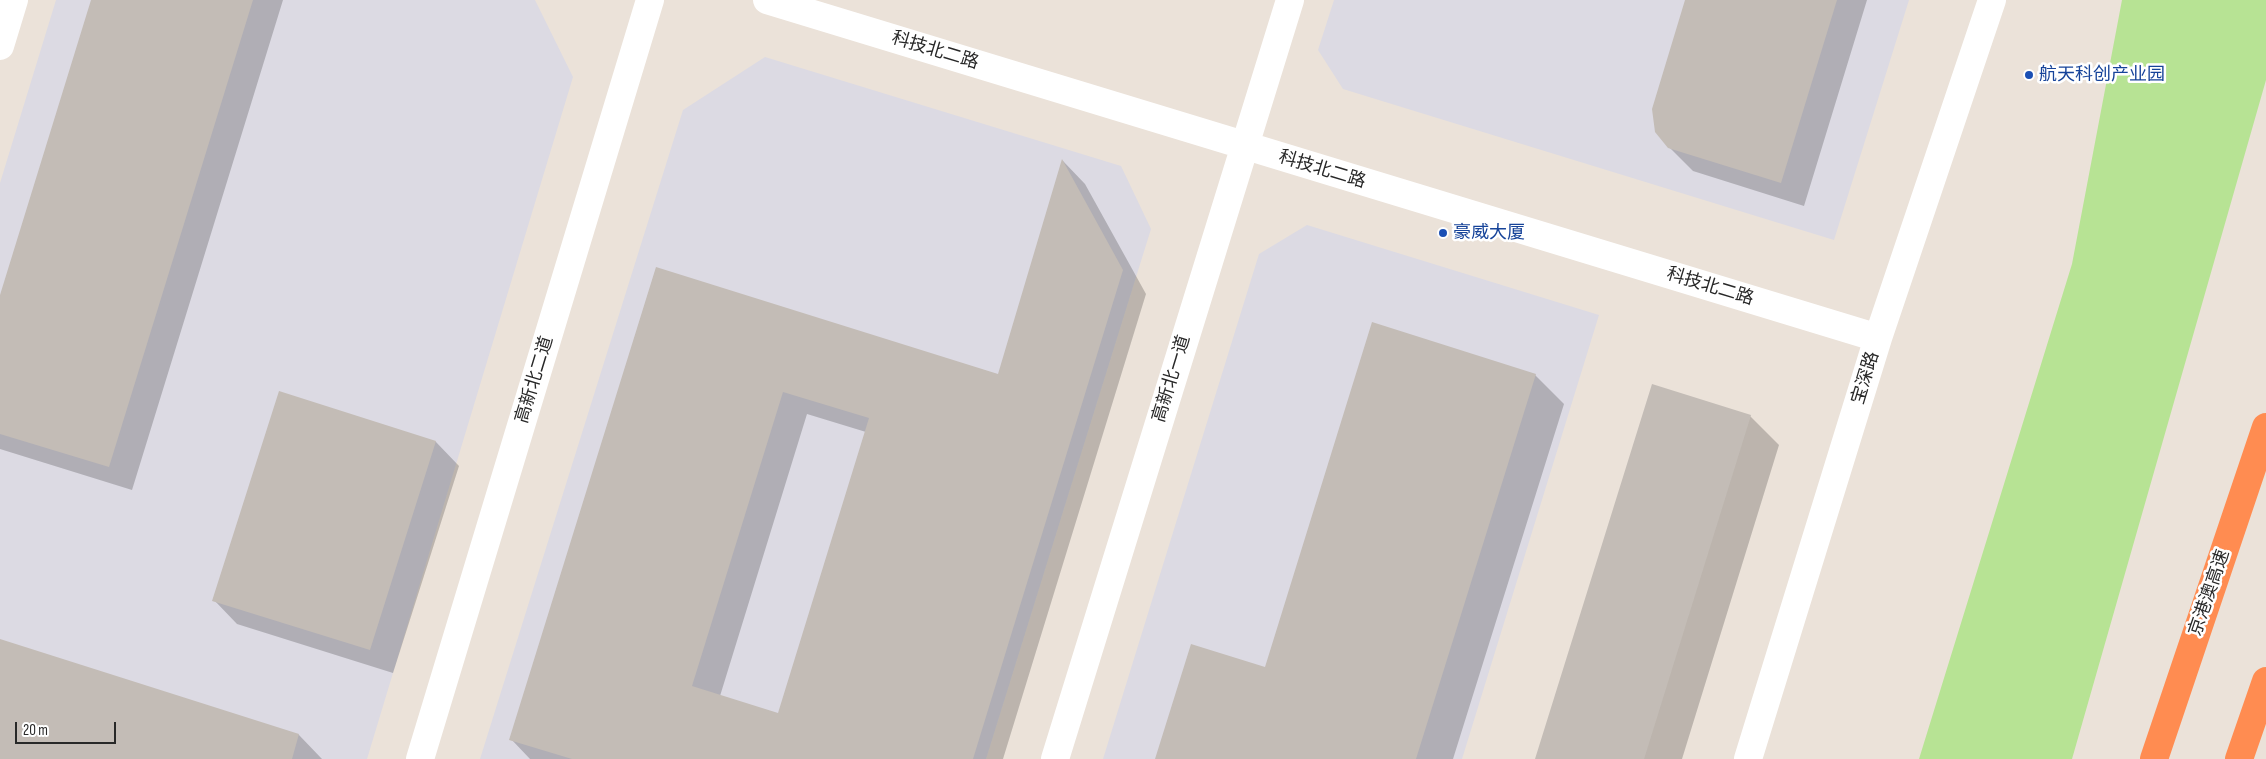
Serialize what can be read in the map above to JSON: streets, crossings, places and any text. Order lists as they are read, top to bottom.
{
  "streets": {
    "highway": ["京港澳高速"],
    "street": [
      "科技北二路",
      "宝深路",
      "高新北一道",
      "高新北二道"
    ]
  },
  "crossings": [
    ["科技北二路", "宝深路"],
    ["科技北二路", "高新北一道"]
  ],
  "places": ["航天科创产业园", "豪威大厦"],
  "scale_bar": "20 m"
}
